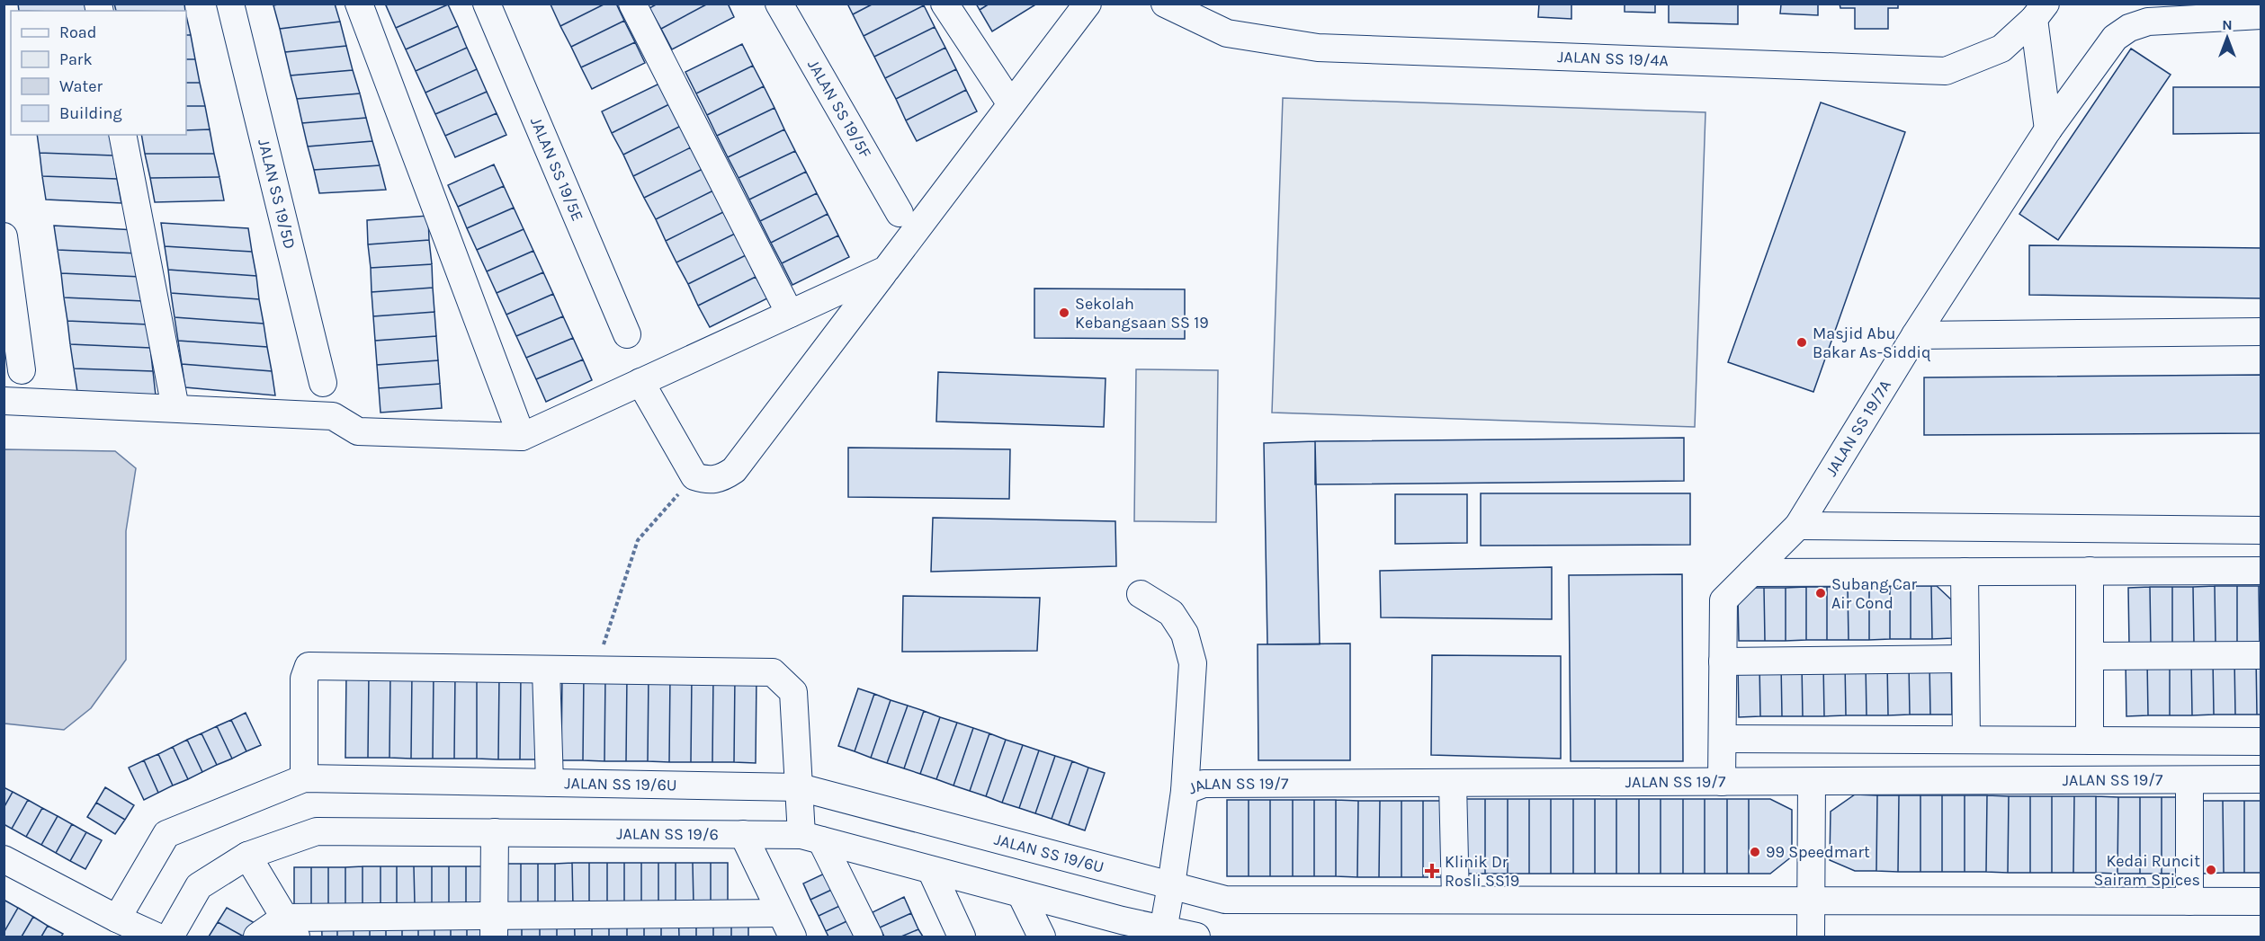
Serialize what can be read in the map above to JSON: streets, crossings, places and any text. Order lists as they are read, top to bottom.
{
  "streets": {
    "street": [
      "JALAN SS 19/4A",
      "JALAN SS 19/5F",
      "JALAN SS 19/5E",
      "JALAN SS 19/5D",
      "JALAN SS 19/7A",
      "JALAN SS 19/7",
      "JALAN SS 19/6U",
      "JALAN SS 19/6"
    ]
  },
  "crossings": [
    ["JALAN SS 19/7A", "JALAN SS 19/7"],
    ["JALAN SS 19/7", "JALAN SS 19/6U"],
    ["JALAN SS 19/7", "JALAN SS 19/6"]
  ],
  "places": {
    "other": [
      "Sekolah Kebangsaan SS 19",
      "Masjid Abu Bakar As-Siddiq",
      "Subang Car Air Cond",
      "99 Speedmart",
      "Kedai Runcit Sairam Spices"
    ],
    "health": ["Klinik Dr Rosli SS19"]
  },
  "legend": [
    "Road",
    "Park",
    "Water",
    "Building"
  ],
  "north": "top"
}
